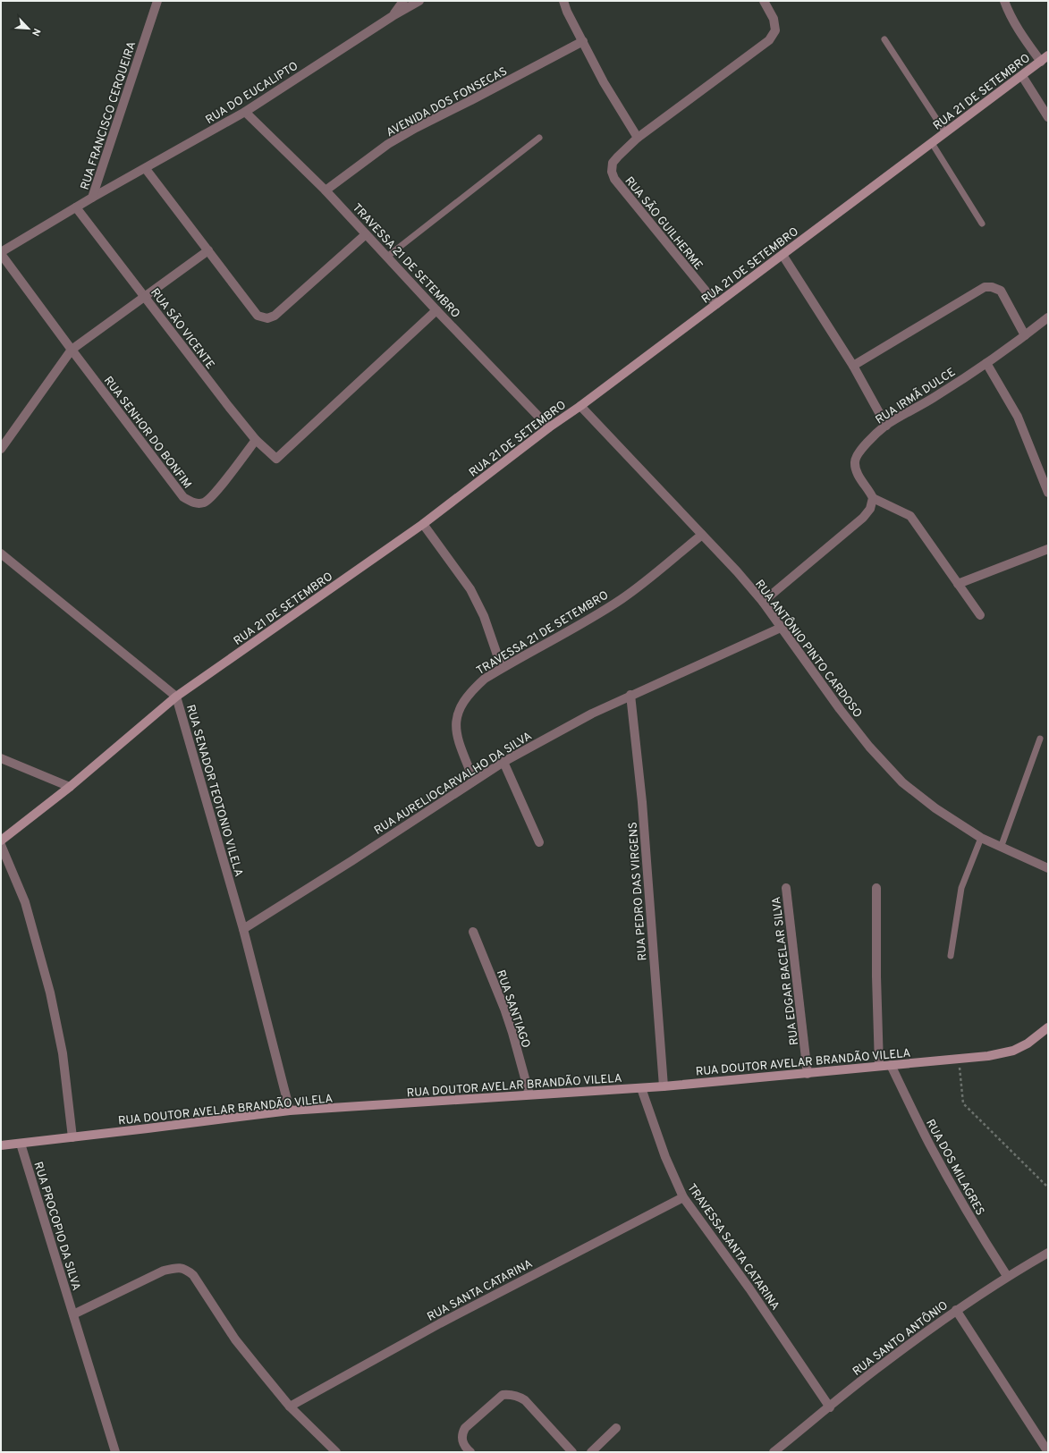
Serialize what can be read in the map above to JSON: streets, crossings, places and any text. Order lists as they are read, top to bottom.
{
  "streets": {
    "street": [
      "RUA 21 DE SETEMBRO",
      "RUA DO EUCALIPTO",
      "AVENIDA DOS FONSECAS",
      "RUA FRANCISCO CERQUEIRA",
      "RUA SÃO GUILHERME",
      "TRAVESSA 21 DE SETEMBRO",
      "RUA SÃO VICENTE",
      "RUA IRMÃ DULCE",
      "RUA SENHOR DO BONFIM",
      "RUA ANTÔNIO PINTO CARDOSO",
      "RUA AURELIOCARVALHO DA SILVA",
      "RUA SENADOR TEOTONIO VILELA",
      "RUA PEDRO DAS VIRGENS",
      "RUA EDGAR BACELAR SILVA",
      "RUA SANTIAGO",
      "RUA DOUTOR AVELAR BRANDÃO VILELA",
      "RUA DOS MILAGRES",
      "RUA PROCOPIO DA SILVA",
      "TRAVESSA SANTA CATARINA",
      "RUA SANTA CATARINA",
      "RUA SANTO ANTÔNIO"
    ]
  },
  "crossings": [
    ["RUA 21 DE SETEMBRO", "RUA SÃO GUILHERME"],
    ["RUA 21 DE SETEMBRO", "TRAVESSA 21 DE SETEMBRO"],
    ["RUA 21 DE SETEMBRO", "RUA ANTÔNIO PINTO CARDOSO"],
    ["RUA 21 DE SETEMBRO", "RUA SENADOR TEOTONIO VILELA"],
    ["RUA DO EUCALIPTO", "RUA FRANCISCO CERQUEIRA"],
    ["RUA DO EUCALIPTO", "TRAVESSA 21 DE SETEMBRO"],
    ["AVENIDA DOS FONSECAS", "TRAVESSA 21 DE SETEMBRO"],
    ["RUA FRANCISCO CERQUEIRA", "RUA SÃO VICENTE"],
    ["RUA FRANCISCO CERQUEIRA", "RUA SENHOR DO BONFIM"],
    ["TRAVESSA 21 DE SETEMBRO", "RUA SÃO VICENTE"],
    ["TRAVESSA 21 DE SETEMBRO", "RUA ANTÔNIO PINTO CARDOSO"],
    ["TRAVESSA 21 DE SETEMBRO", "RUA AURELIOCARVALHO DA SILVA"],
    ["RUA SÃO VICENTE", "RUA SENHOR DO BONFIM"],
    ["RUA ANTÔNIO PINTO CARDOSO", "RUA AURELIOCARVALHO DA SILVA"],
    ["RUA AURELIOCARVALHO DA SILVA", "RUA SENADOR TEOTONIO VILELA"],
    ["RUA AURELIOCARVALHO DA SILVA", "RUA PEDRO DAS VIRGENS"],
    ["RUA SENADOR TEOTONIO VILELA", "RUA DOUTOR AVELAR BRANDÃO VILELA"],
    ["RUA PEDRO DAS VIRGENS", "RUA DOUTOR AVELAR BRANDÃO VILELA"],
    ["RUA EDGAR BACELAR SILVA", "RUA DOUTOR AVELAR BRANDÃO VILELA"],
    ["RUA SANTIAGO", "RUA DOUTOR AVELAR BRANDÃO VILELA"],
    ["RUA DOUTOR AVELAR BRANDÃO VILELA", "RUA DOS MILAGRES"],
    ["RUA DOUTOR AVELAR BRANDÃO VILELA", "RUA PROCOPIO DA SILVA"],
    ["RUA DOUTOR AVELAR BRANDÃO VILELA", "TRAVESSA SANTA CATARINA"],
    ["RUA DOS MILAGRES", "RUA SANTO ANTÔNIO"],
    ["TRAVESSA SANTA CATARINA", "RUA SANTA CATARINA"],
    ["TRAVESSA SANTA CATARINA", "RUA SANTO ANTÔNIO"]
  ],
  "north": "bottom right"
}
